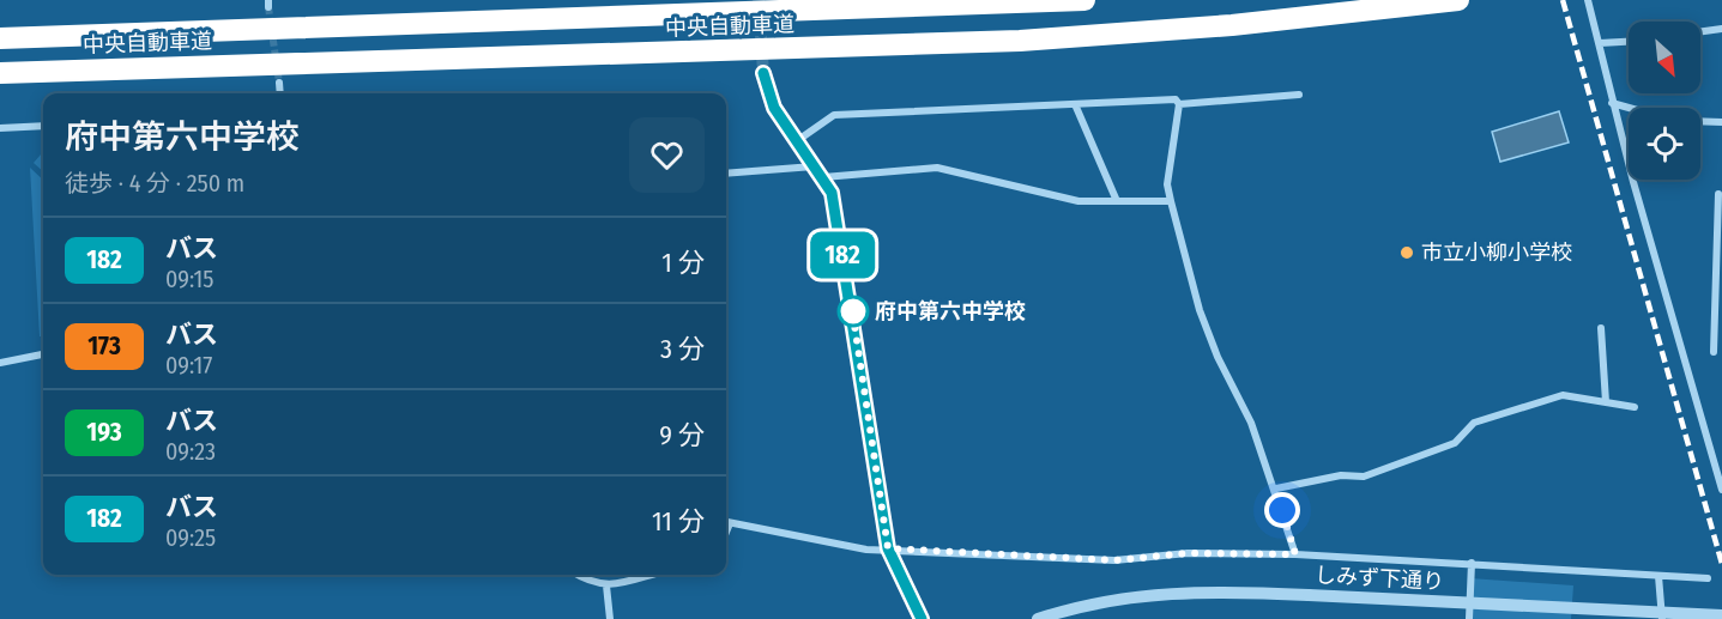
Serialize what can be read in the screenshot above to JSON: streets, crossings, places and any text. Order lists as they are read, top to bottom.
{
  "streets": {
    "highway": ["中央自動車道"],
    "street": ["しみず下通り"]
  },
  "places": ["市立小柳小学校", "府中第六中学校"],
  "lines": ["bus line 182"],
  "north": "bottom right",
  "page": {
    "on_map": "182",
    "heading": ["府中第六中学校", "徒歩 · 4 分 · 250 m"],
    "list": [
      {
        "mark": "182",
        "name": "バス",
        "note": "09:15",
        "value": "1 分"
      },
      {
        "mark": "173",
        "name": "バス",
        "note": "09:17",
        "value": "3 分"
      },
      {
        "mark": "193",
        "name": "バス",
        "note": "09:23",
        "value": "9 分"
      },
      {
        "mark": "182",
        "name": "バス",
        "note": "09:25",
        "value": "11 分"
      }
    ]
  }
}
